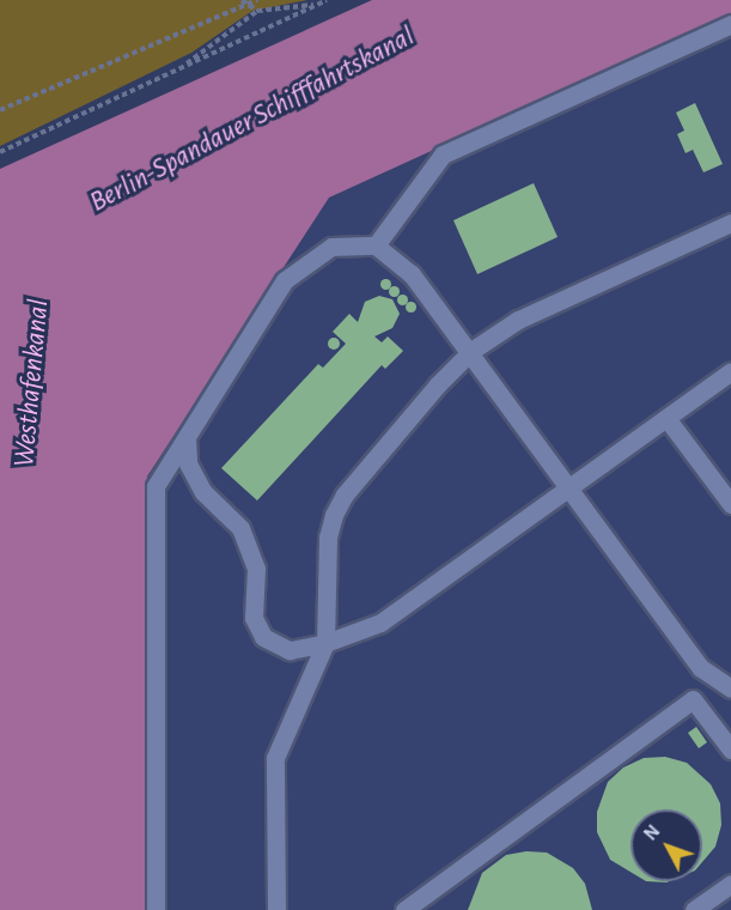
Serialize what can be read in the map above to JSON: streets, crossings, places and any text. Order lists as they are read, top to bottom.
{
  "water": ["Berlin-Spandauer Schifffahrtskanal", "Westhafenkanal"],
  "north": "top left"
}
